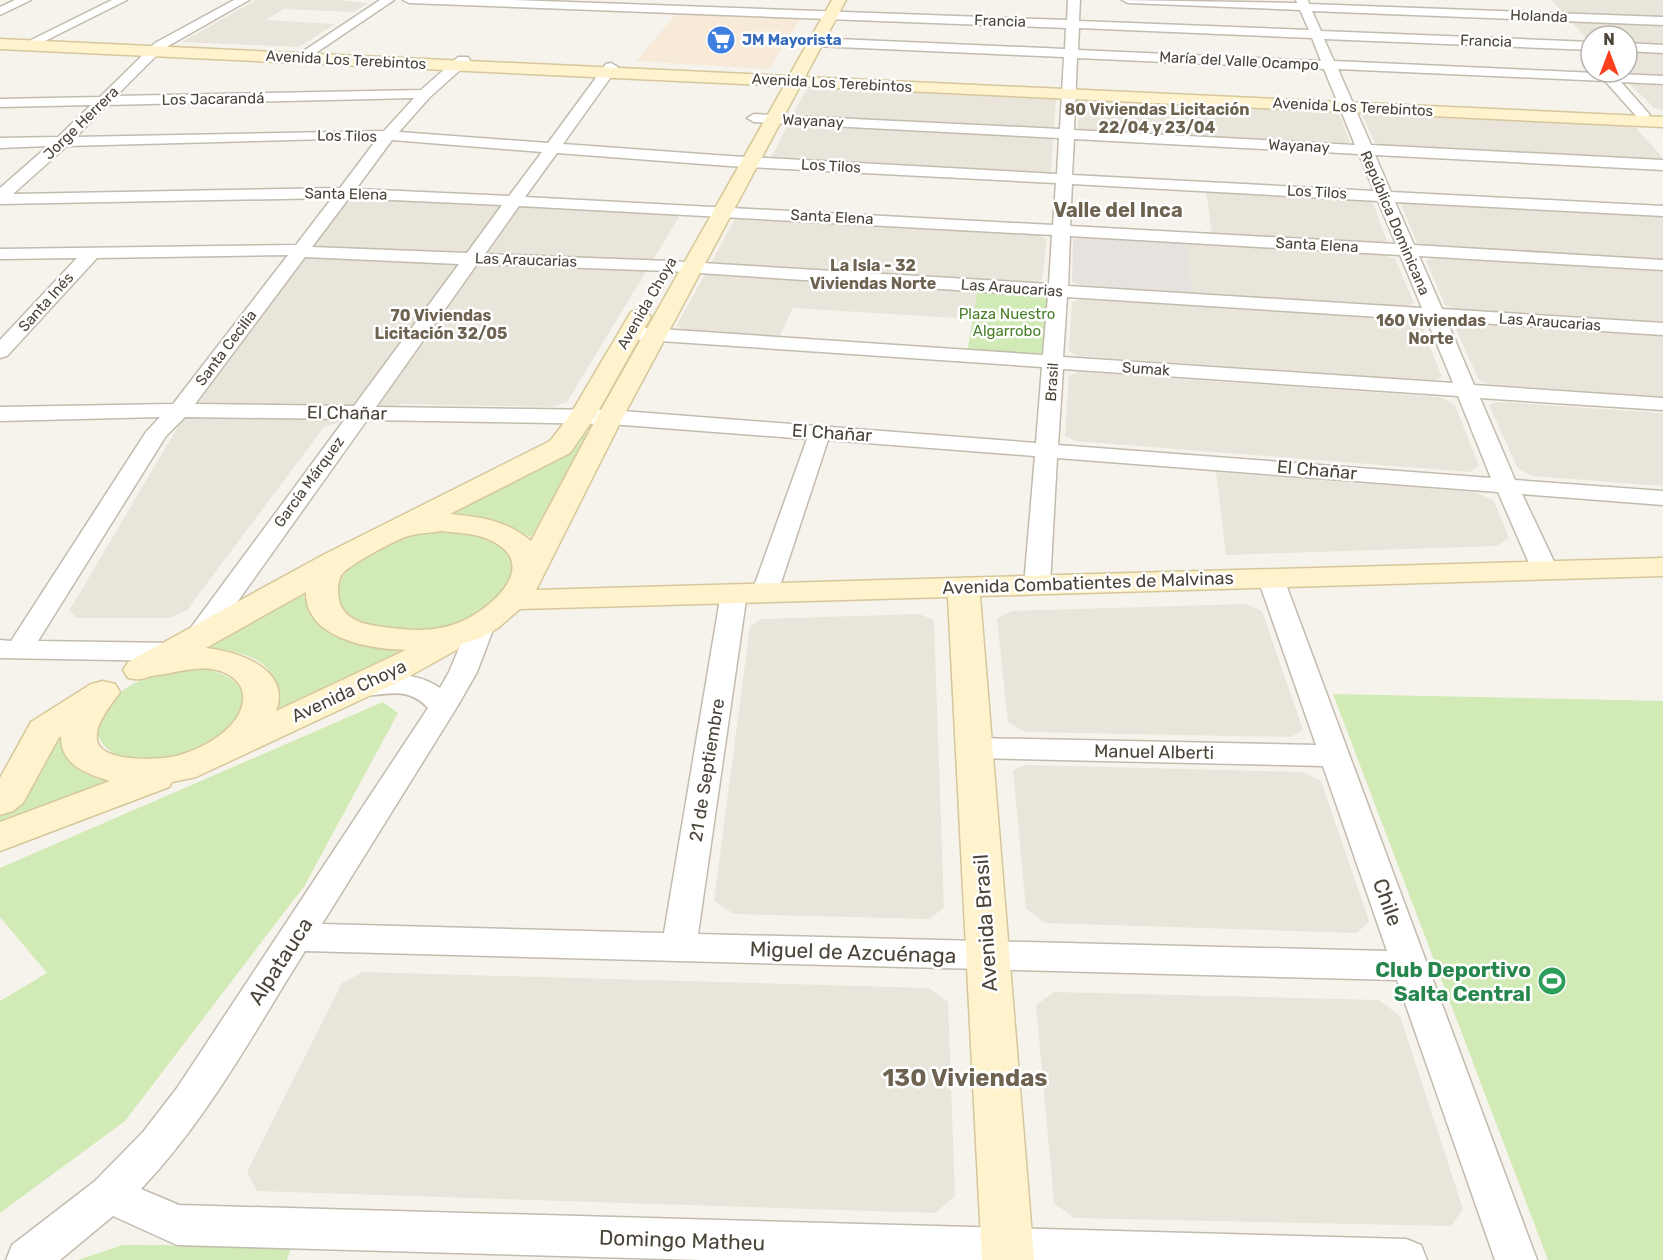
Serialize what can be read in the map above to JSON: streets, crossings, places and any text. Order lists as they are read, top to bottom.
{
  "streets": {
    "main road": [
      "Avenida Los Terebintos",
      "Avenida Choya",
      "Avenida Combatientes de Malvinas",
      "Avenida Brasil"
    ],
    "street": [
      "Holanda",
      "Francia",
      "María del Valle Ocampo",
      "Los Jacarandá",
      "Wayanay",
      "Jorge Herrera",
      "Los Tilos",
      "Santa Elena",
      "República Dominicana",
      "Las Araucarias",
      "Santa Inés",
      "Santa Cecilia",
      "Sumak",
      "Brasil",
      "El Chañar",
      "García Márquez",
      "Manuel Alberti",
      "21 de Septiembre",
      "Chile",
      "Miguel de Azcuénaga",
      "Alpatauca",
      "Domingo Matheu"
    ]
  },
  "crossings": [
    ["Holanda", "República Dominicana"],
    ["Francia", "República Dominicana"],
    ["Francia", "Avenida Choya"],
    ["Francia", "Brasil"],
    ["Avenida Los Terebintos", "Jorge Herrera"],
    ["Avenida Los Terebintos", "República Dominicana"],
    ["Avenida Los Terebintos", "Avenida Choya"],
    ["Avenida Los Terebintos", "Santa Cecilia"],
    ["Avenida Los Terebintos", "Brasil"],
    ["Avenida Los Terebintos", "García Márquez"],
    ["María del Valle Ocampo", "República Dominicana"],
    ["María del Valle Ocampo", "Avenida Choya"],
    ["María del Valle Ocampo", "Brasil"],
    ["Los Jacarandá", "Jorge Herrera"],
    ["Los Jacarandá", "Santa Cecilia"],
    ["Wayanay", "República Dominicana"],
    ["Wayanay", "Avenida Choya"],
    ["Wayanay", "Brasil"],
    ["Jorge Herrera", "Los Tilos"],
    ["Jorge Herrera", "Santa Elena"],
    ["Los Tilos", "República Dominicana"],
    ["Los Tilos", "Avenida Choya"],
    ["Los Tilos", "Santa Cecilia"],
    ["Los Tilos", "Brasil"],
    ["Los Tilos", "García Márquez"],
    ["Santa Elena", "República Dominicana"],
    ["Santa Elena", "Avenida Choya"],
    ["Santa Elena", "Santa Cecilia"],
    ["Santa Elena", "Brasil"],
    ["Santa Elena", "García Márquez"],
    ["República Dominicana", "Las Araucarias"],
    ["República Dominicana", "Sumak"],
    ["República Dominicana", "El Chañar"],
    ["República Dominicana", "Avenida Combatientes de Malvinas"],
    ["Las Araucarias", "Santa Inés"],
    ["Las Araucarias", "Avenida Choya"],
    ["Las Araucarias", "Santa Cecilia"],
    ["Las Araucarias", "Brasil"],
    ["Las Araucarias", "García Márquez"],
    ["Avenida Choya", "Sumak"],
    ["Avenida Choya", "El Chañar"],
    ["Avenida Choya", "Avenida Combatientes de Malvinas"],
    ["Avenida Choya", "Alpatauca"],
    ["Santa Cecilia", "El Chañar"],
    ["Sumak", "Brasil"],
    ["Brasil", "El Chañar"],
    ["Brasil", "Avenida Combatientes de Malvinas"],
    ["El Chañar", "García Márquez"],
    ["El Chañar", "21 de Septiembre"],
    ["Avenida Combatientes de Malvinas", "21 de Septiembre"],
    ["Avenida Combatientes de Malvinas", "Chile"],
    ["Avenida Combatientes de Malvinas", "Avenida Brasil"],
    ["Manuel Alberti", "Chile"],
    ["Manuel Alberti", "Avenida Brasil"],
    ["21 de Septiembre", "Miguel de Azcuénaga"],
    ["Chile", "Miguel de Azcuénaga"],
    ["Avenida Brasil", "Miguel de Azcuénaga"],
    ["Avenida Brasil", "Domingo Matheu"],
    ["Miguel de Azcuénaga", "Alpatauca"],
    ["Alpatauca", "Domingo Matheu"]
  ],
  "districts": [
    "80 Viviendas Licitación 22/04 y 23/04",
    "Valle del Inca",
    "La Isla - 32 Viviendas Norte",
    "70 Viviendas Licitación 32/05",
    "160 Viviendas Norte",
    "130 Viviendas"
  ],
  "parks": ["Plaza Nuestro Algarrobo"],
  "places": {
    "supermarket": ["JM Mayorista"],
    "sports": ["Club Deportivo Salta Central"]
  },
  "north": "top"
}
